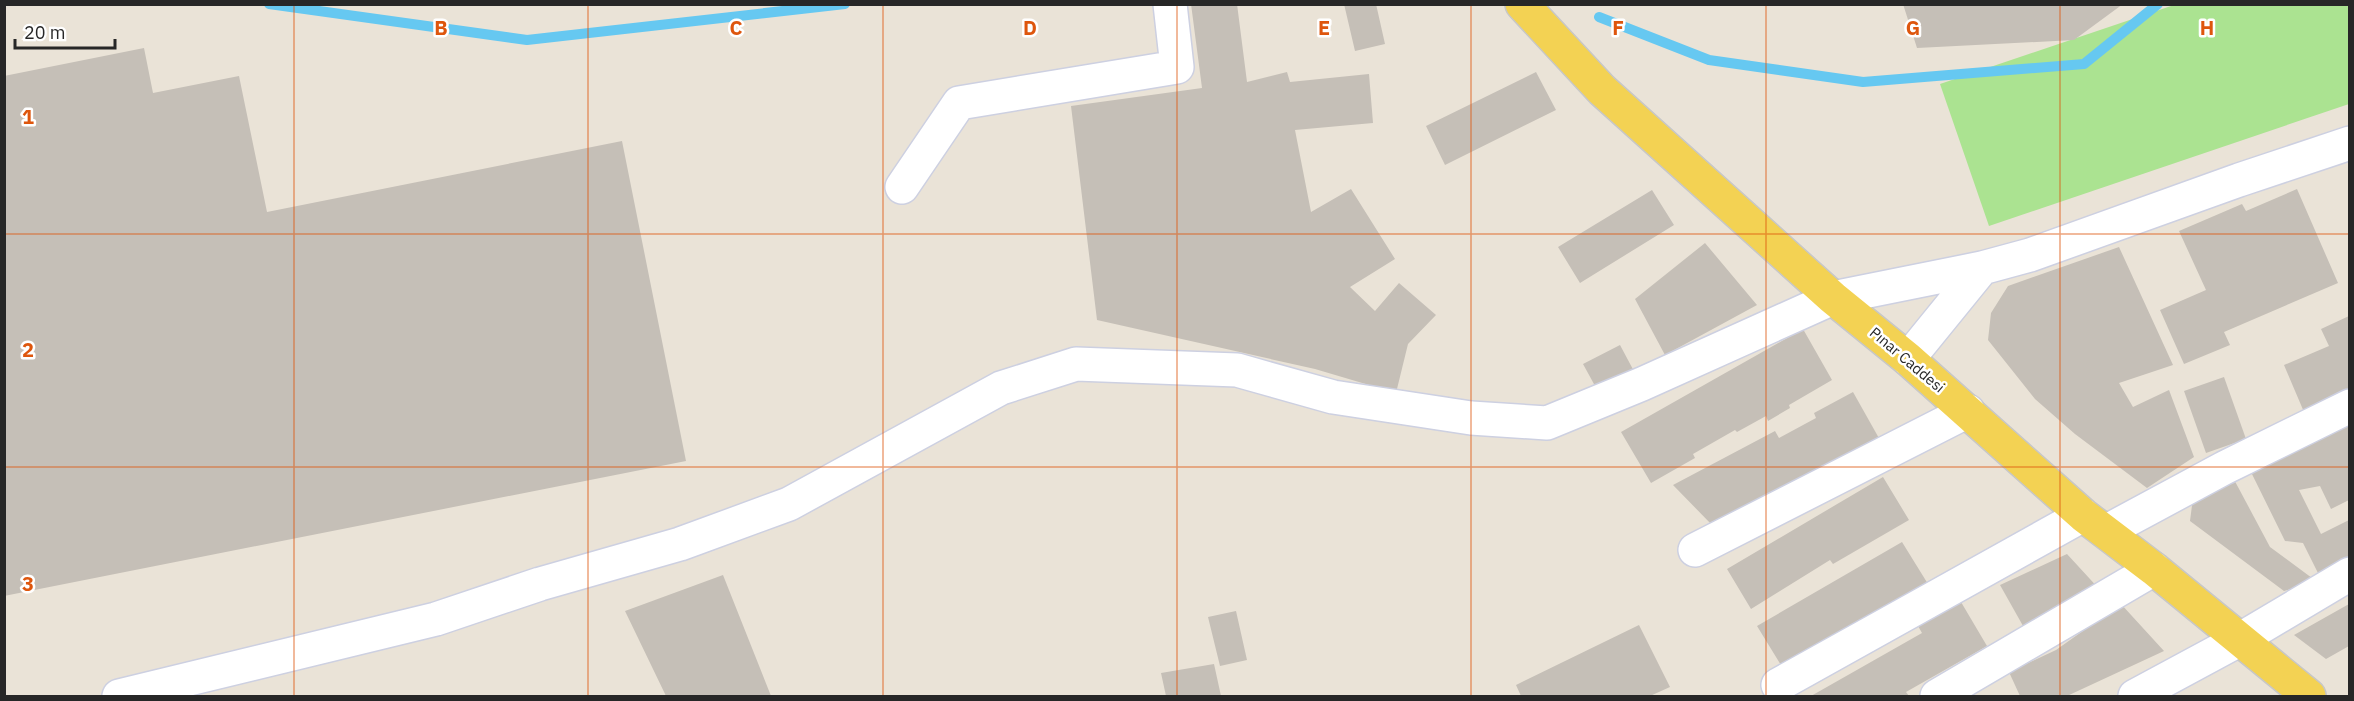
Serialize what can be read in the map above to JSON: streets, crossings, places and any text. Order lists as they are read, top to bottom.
{
  "streets": {
    "main road": ["Pınar Caddesi"]
  },
  "scale_bar": "20 m",
  "grid": {
    "columns": [
      "B",
      "C",
      "D",
      "E",
      "F",
      "G",
      "H"
    ],
    "rows": ["1", "2", "3"]
  }
}
